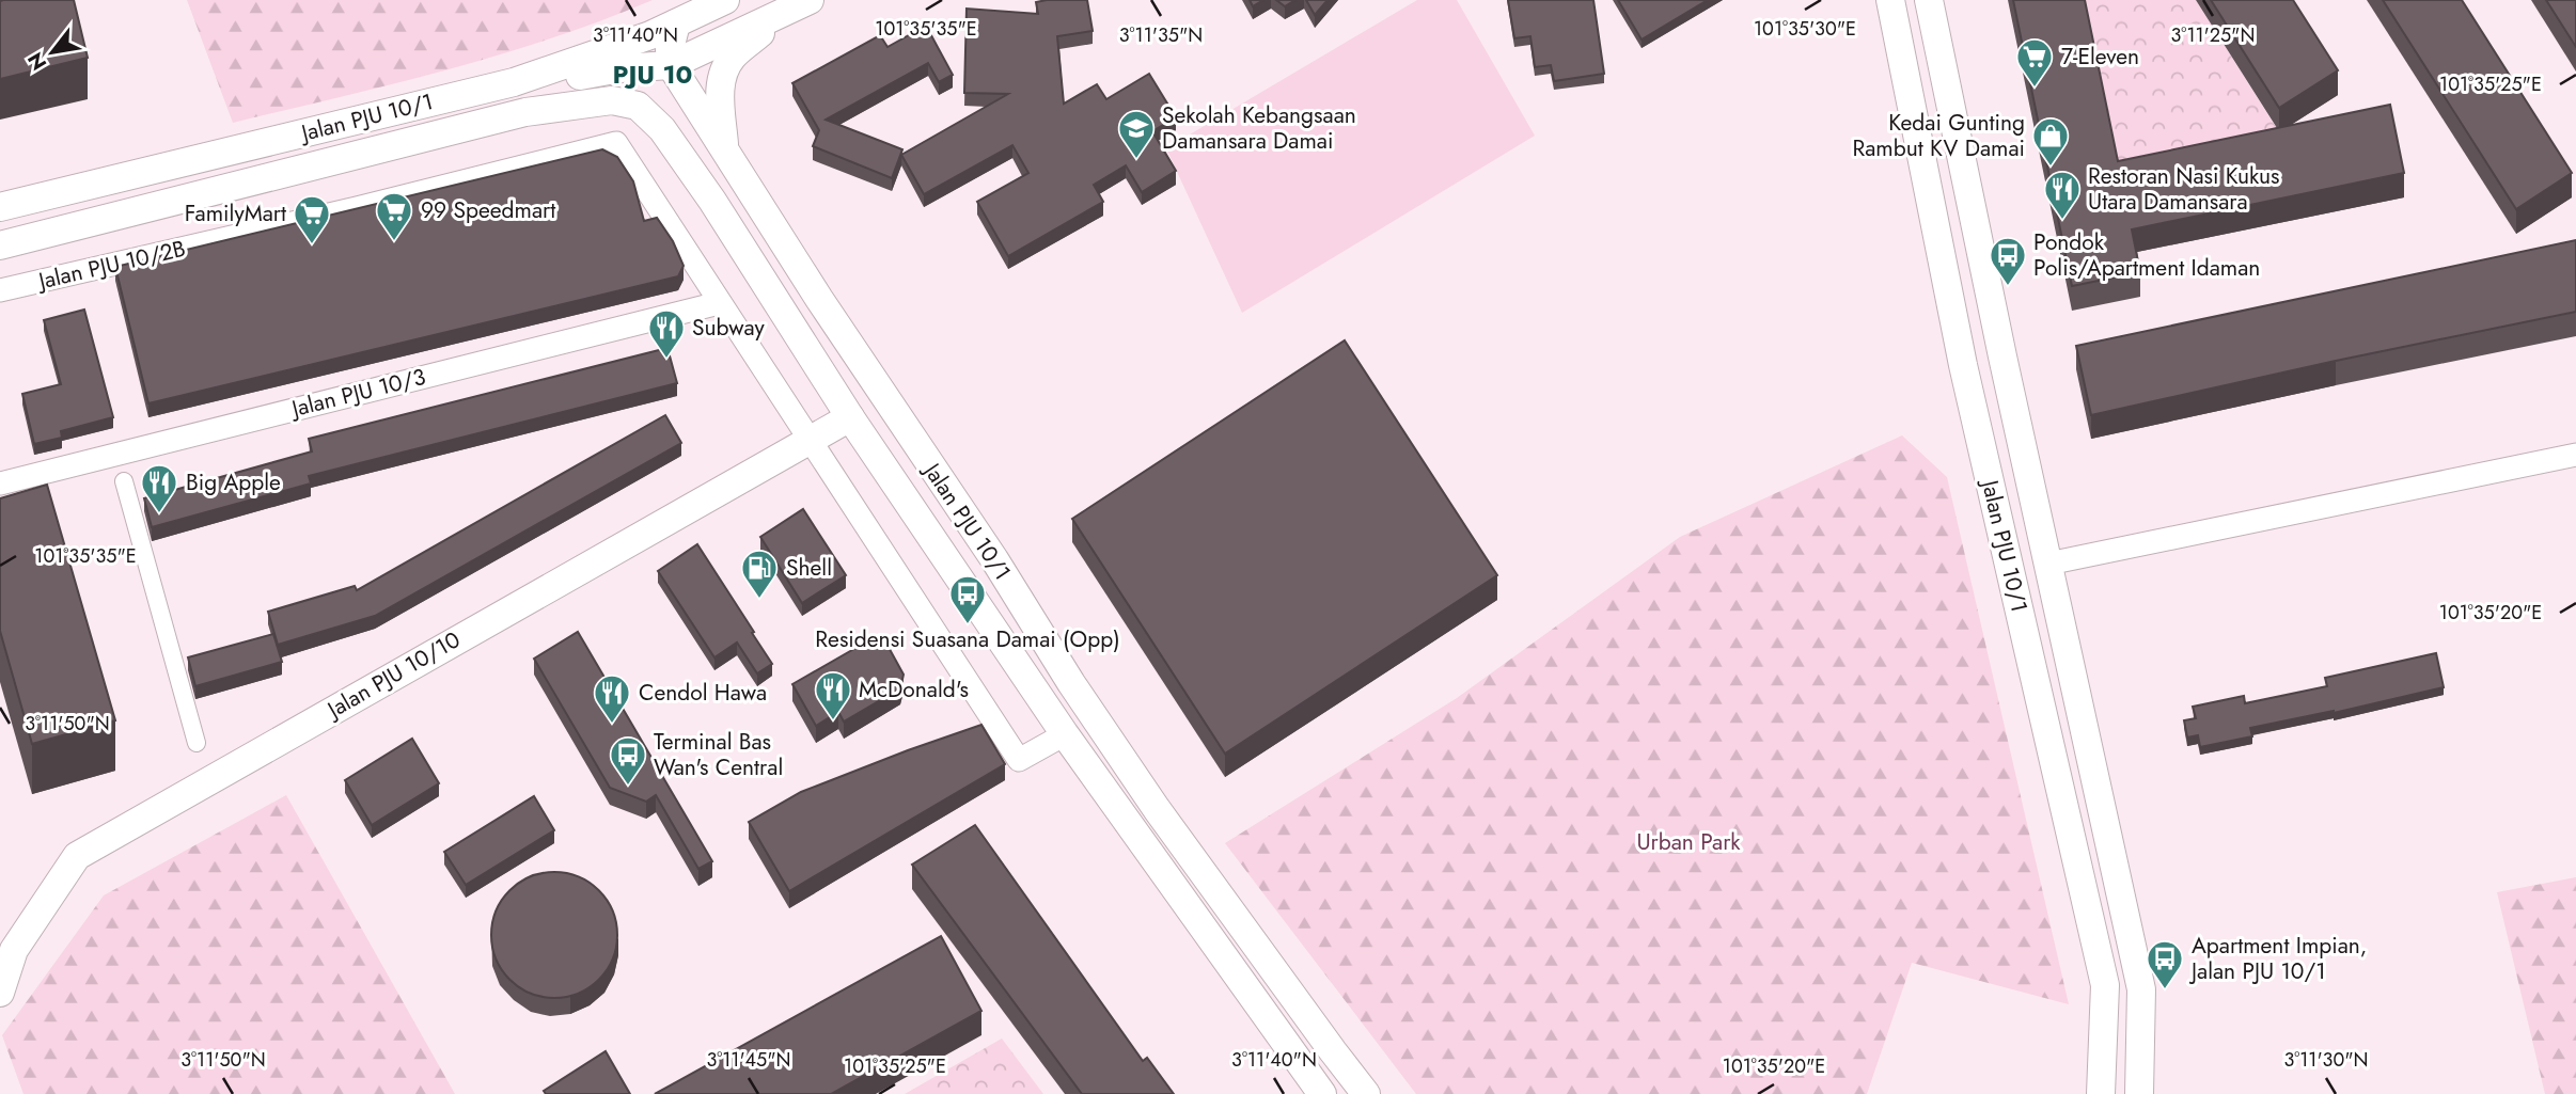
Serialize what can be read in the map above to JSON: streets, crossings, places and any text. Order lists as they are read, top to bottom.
{
  "streets": {
    "street": [
      "Jalan PJU 10/1",
      "Jalan PJU 10/2B",
      "Jalan PJU 10/3",
      "Jalan PJU 10/10"
    ]
  },
  "crossings": [
    ["Jalan PJU 10/1", "Jalan PJU 10/10"],
    ["Jalan PJU 10/2B", "Jalan PJU 10/3"]
  ],
  "districts": ["PJU 10"],
  "parks": ["Urban Park"],
  "places": {
    "supermarket": ["7-Eleven", "99 Speedmart", "FamilyMart"],
    "school or university": ["Sekolah Kebangsaan Damansara Damai"],
    "shop": ["Kedai Gunting Rambut KV Damai"],
    "restaurant": [
      "Restoran Nasi Kukus Utara Damansara",
      "Subway",
      "Big Apple",
      "McDonald's",
      "Cendol Hawa"
    ],
    "bus stop": [
      "Pondok Polis/Apartment Idaman",
      "Residensi Suasana Damai (Opp)",
      "Terminal Bas Wan's Central",
      "Apartment Impian, Jalan PJU 10/1"
    ],
    "fuel station": ["Shell"]
  },
  "north": "bottom left",
  "coordinates": [
    "101°35'35\"E",
    "101°35'30\"E",
    "3°11'40\"N",
    "3°11'35\"N",
    "3°11'25\"N",
    "101°35'25\"E",
    "101°35'20\"E",
    "3°11'50\"N",
    "3°11'45\"N",
    "3°11'30\"N"
  ]
}
